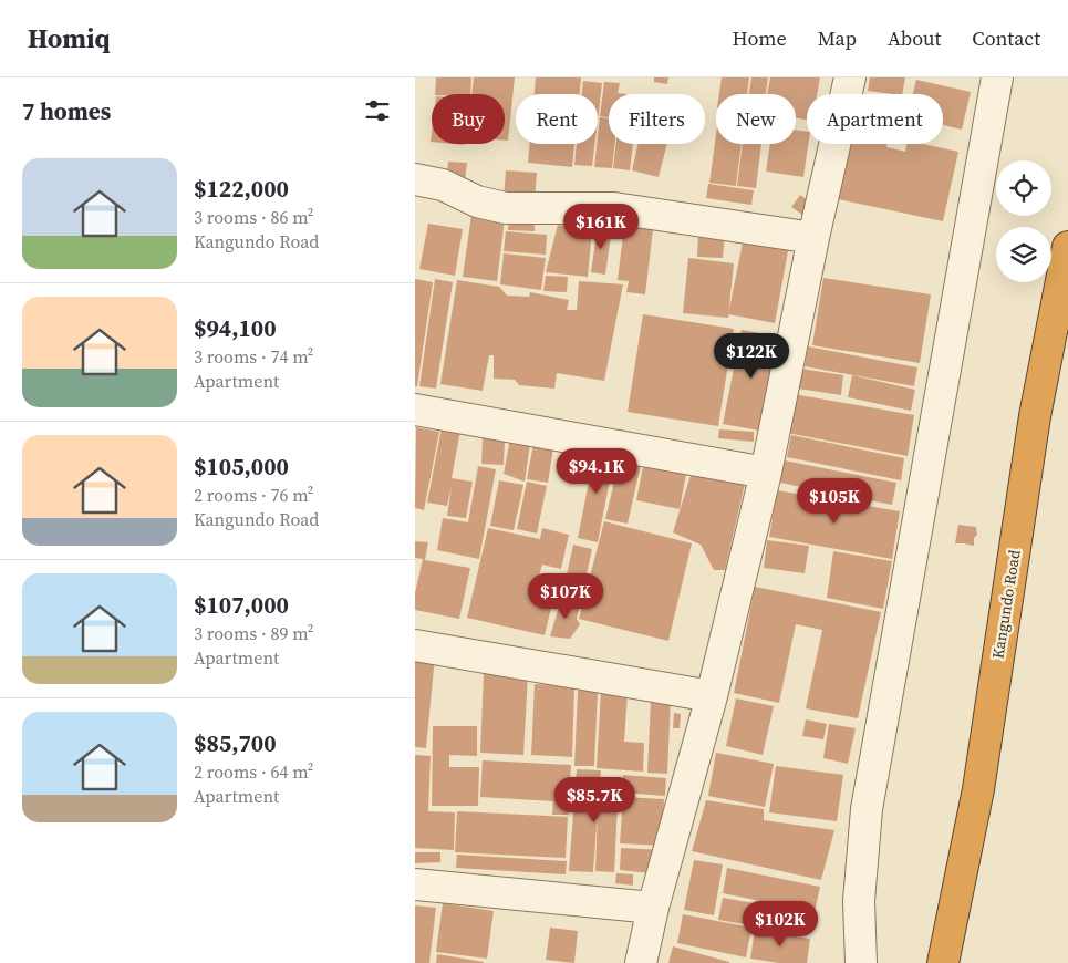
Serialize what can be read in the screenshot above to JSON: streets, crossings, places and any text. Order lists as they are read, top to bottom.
{
  "streets": {
    "highway": ["Kangundo Road"]
  },
  "page": {
    "header": "Homiq",
    "nav": [
      "Home",
      "Map",
      "About",
      "Contact"
    ],
    "heading": "7 homes",
    "chip": [
      "Buy",
      "Rent",
      "Filters",
      "New",
      "Apartment"
    ],
    "list": [
      {
        "name": "$122,000",
        "note": "3 rooms · 86 m² · Kangundo Road"
      },
      {
        "name": "$94,100",
        "note": "3 rooms · 74 m² · Apartment"
      },
      {
        "name": "$105,000",
        "note": "2 rooms · 76 m² · Kangundo Road"
      },
      {
        "name": "$107,000",
        "note": "3 rooms · 89 m² · Apartment"
      },
      {
        "name": "$85,700",
        "note": "2 rooms · 64 m² · Apartment"
      }
    ],
    "price": [
      "$161K",
      "$122K",
      "$94.1K",
      "$105K",
      "$107K",
      "$85.7K",
      "$102K"
    ]
  }
}
